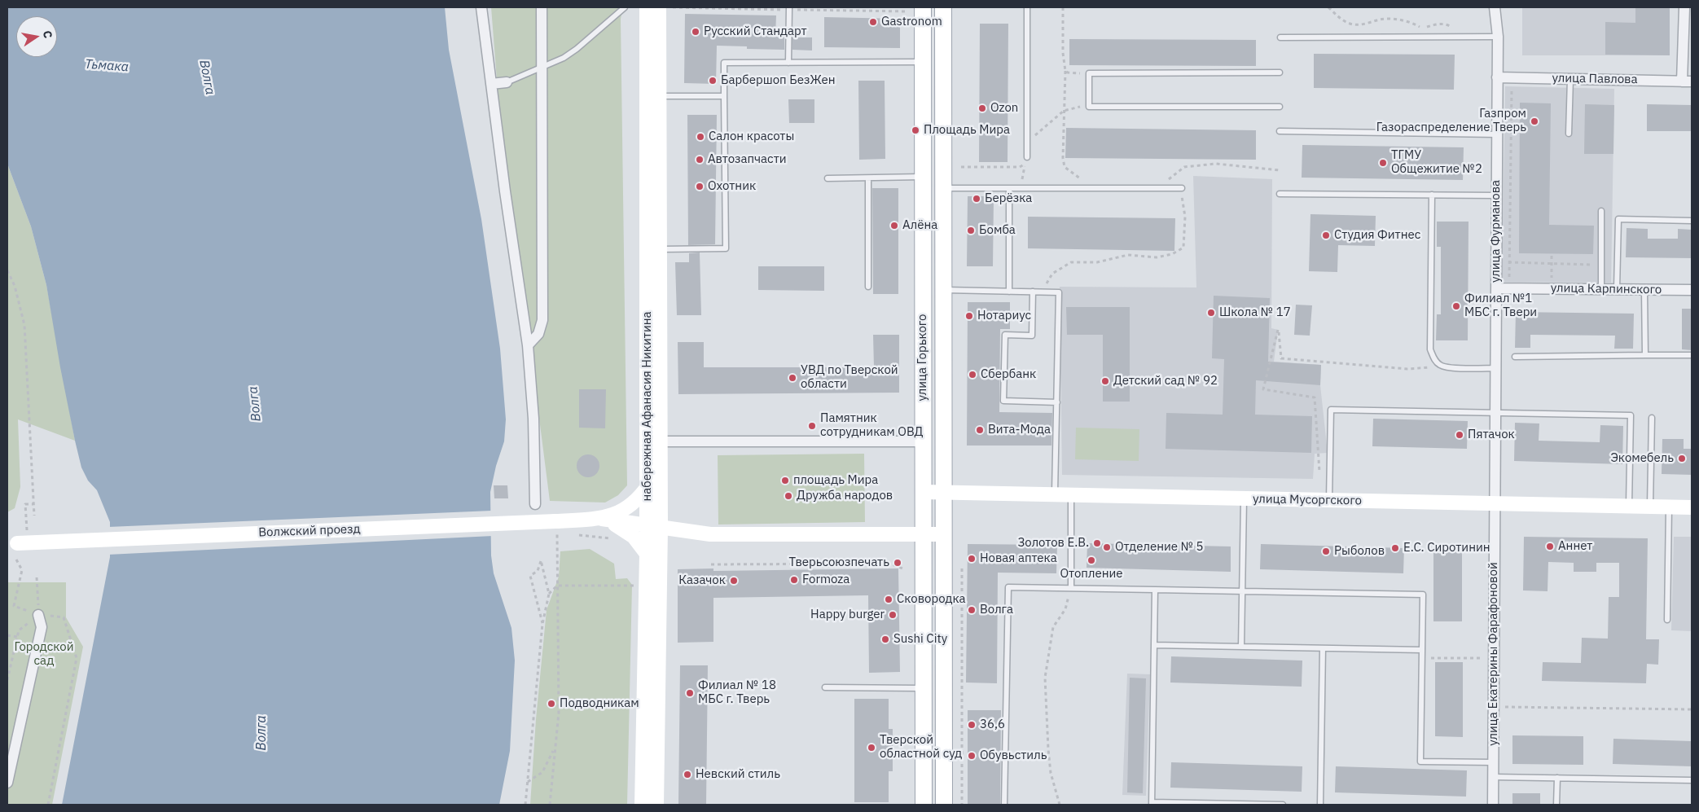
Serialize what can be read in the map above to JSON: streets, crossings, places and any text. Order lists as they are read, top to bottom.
{
  "streets": {
    "main road": [
      "улица Горького",
      "набережная Афанасия Никитина",
      "улица Мусоргского",
      "Волжский проезд"
    ],
    "street": [
      "улица Павлова",
      "улица Фурманова",
      "улица Карпинского",
      "улица Екатерины Фарафоновой"
    ]
  },
  "crossings": [
    ["улица Павлова", "улица Фурманова"],
    ["улица Фурманова", "улица Карпинского"],
    ["улица Фурманова", "улица Мусоргского"],
    ["улица Фурманова", "улица Екатерины Фарафоновой"],
    ["улица Горького", "улица Мусоргского"],
    ["набережная Афанасия Никитина", "Волжский проезд"],
    ["улица Мусоргского", "улица Екатерины Фарафоновой"]
  ],
  "water": ["Тьмака", "Волга"],
  "parks": ["Городской сад"],
  "places": [
    "Gastronom",
    "Русский Стандарт",
    "Барбершоп БезЖен",
    "Ozon",
    "Газпром Газораспределение Тверь",
    "Площадь Мира",
    "Салон красоты",
    "Автозапчасти",
    "ТГМУ Общежитие №2",
    "Охотник",
    "Берёзка",
    "Алёна",
    "Бомба",
    "Студия Фитнес",
    "Филиал №1 МБС г. Твери",
    "Школа № 17",
    "Нотариус",
    "Сбербанк",
    "УВД по Тверской области",
    "Детский сад № 92",
    "Памятник сотрудникам ОВД",
    "Вита-Мода",
    "Пятачок",
    "Экомебель",
    "площадь Мира",
    "Дружба народов",
    "Золотов Е.В.",
    "Аннет",
    "Отделение № 5",
    "Е.С. Сиротинин",
    "Рыболов",
    "Новая аптека",
    "Отопление",
    "Тверьсоюзпечать",
    "Formoza",
    "Казачок",
    "Сковородка",
    "Волга",
    "Happy burger",
    "Sushi City",
    "Филиал № 18 МБС г. Тверь",
    "Подводникам",
    "36,6",
    "Тверской областной суд",
    "Обувьстиль",
    "Невский стиль"
  ],
  "north": "right"
}
